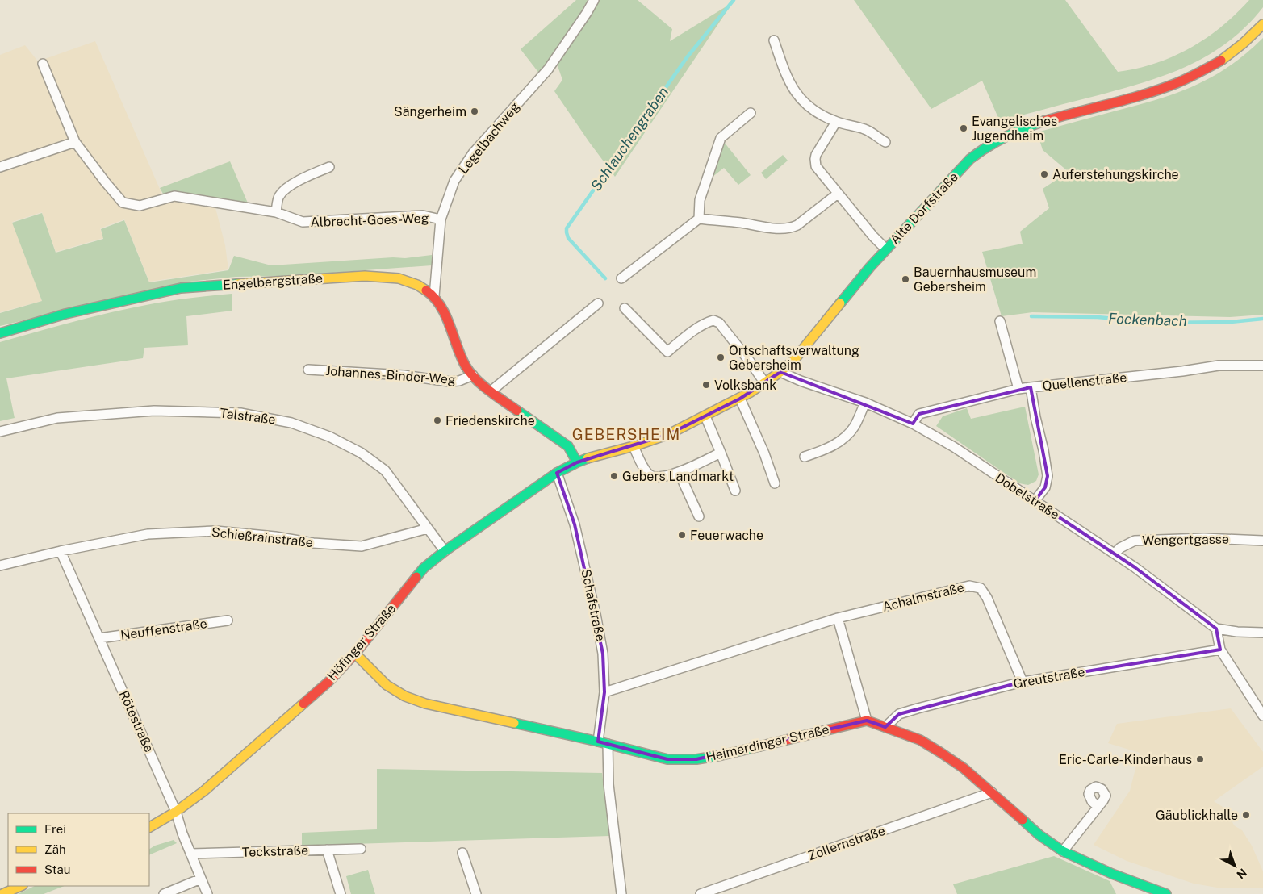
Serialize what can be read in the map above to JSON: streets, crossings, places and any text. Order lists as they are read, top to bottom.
{
  "streets": {
    "street": [
      "Legelbachweg",
      "Alte Dorfstraße",
      "Albrecht-Goes-Weg",
      "Engelbergstraße",
      "Johannes-Binder-Weg",
      "Quellenstraße",
      "Talstraße",
      "Dobelstraße",
      "Schießrainstraße",
      "Wengertgasse",
      "Achalmstraße",
      "Schafstraße",
      "Neuffenstraße",
      "Höfinger Straße",
      "Greutstraße",
      "Rötestraße",
      "Heimerdinger Straße",
      "Zollernstraße",
      "Teckstraße"
    ]
  },
  "crossings": [
    ["Legelbachweg", "Albrecht-Goes-Weg"],
    ["Legelbachweg", "Engelbergstraße"],
    ["Alte Dorfstraße", "Engelbergstraße"],
    ["Alte Dorfstraße", "Dobelstraße"],
    ["Alte Dorfstraße", "Höfinger Straße"],
    ["Engelbergstraße", "Johannes-Binder-Weg"],
    ["Engelbergstraße", "Höfinger Straße"],
    ["Quellenstraße", "Dobelstraße"],
    ["Talstraße", "Schießrainstraße"],
    ["Talstraße", "Höfinger Straße"],
    ["Dobelstraße", "Wengertgasse"],
    ["Schießrainstraße", "Rötestraße"],
    ["Achalmstraße", "Schafstraße"],
    ["Achalmstraße", "Greutstraße"],
    ["Schafstraße", "Höfinger Straße"],
    ["Schafstraße", "Heimerdinger Straße"],
    ["Neuffenstraße", "Rötestraße"],
    ["Höfinger Straße", "Rötestraße"],
    ["Höfinger Straße", "Heimerdinger Straße"],
    ["Rötestraße", "Teckstraße"]
  ],
  "districts": ["GEBERSHEIM"],
  "water": ["Schlauchengraben", "Fockenbach"],
  "places": [
    "Sängerheim",
    "Evangelisches Jugendheim",
    "Auferstehungskirche",
    "Bauernhausmuseum Gebersheim",
    "Ortschaftsverwaltung Gebersheim",
    "Volksbank",
    "Friedenskirche",
    "Gebers Landmarkt",
    "Feuerwache",
    "Eric-Carle-Kinderhaus",
    "Gäublickhalle"
  ],
  "legend": ["Frei", "Zäh", "Stau"],
  "north": "bottom right"
}
